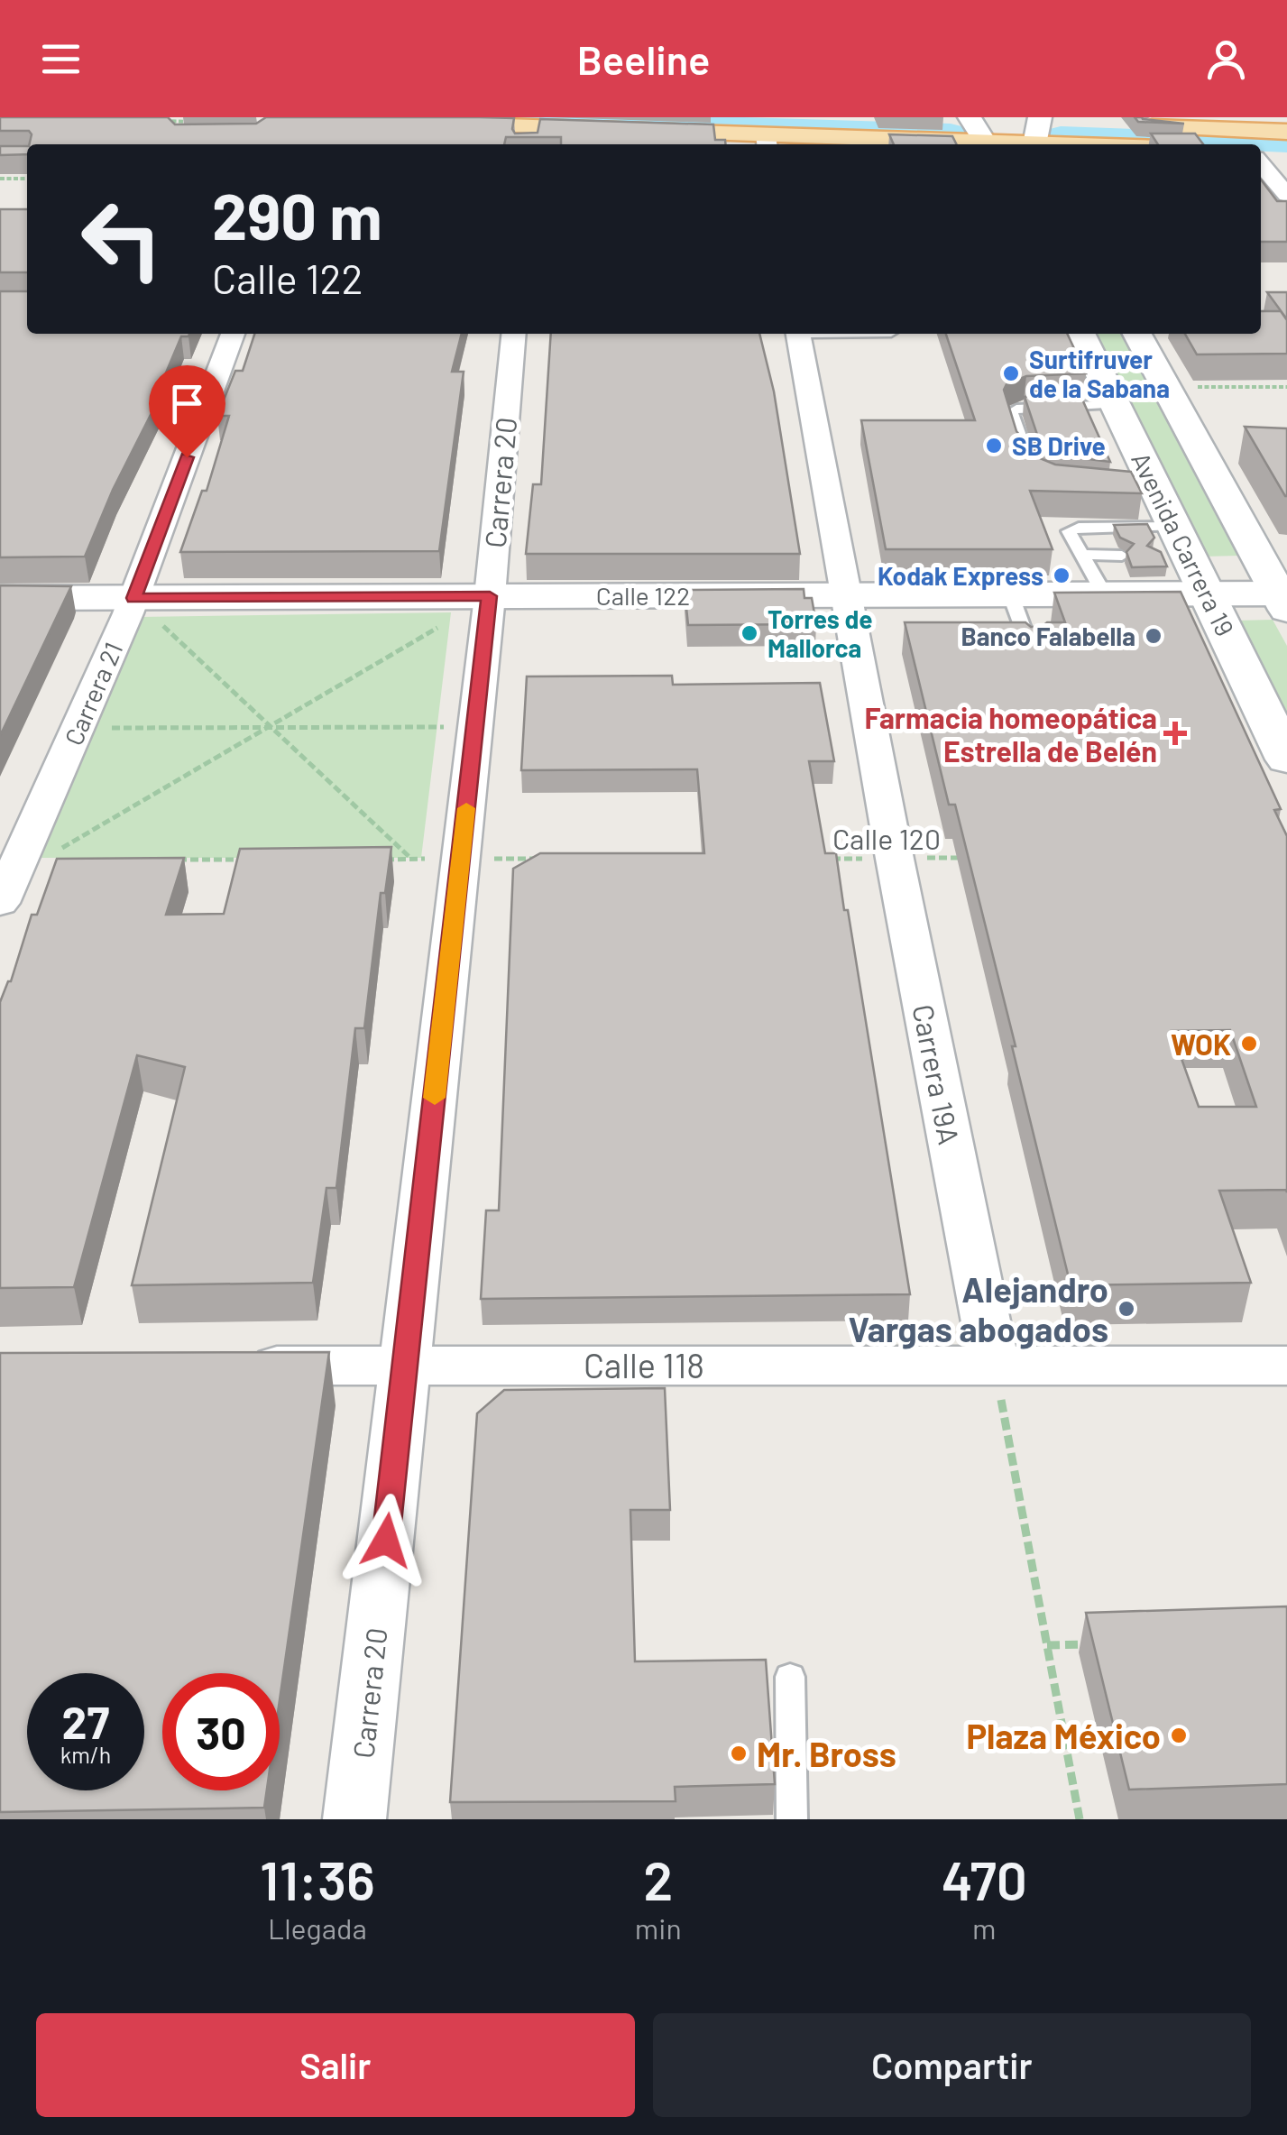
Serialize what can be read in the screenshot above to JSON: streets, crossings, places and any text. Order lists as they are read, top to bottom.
{
  "streets": {
    "main road": ["Avenida Carrera 19", "Calle 122"],
    "street": [
      "Carrera 20",
      "Carrera 21",
      "Carrera 19A",
      "Calle 118"
    ],
    "path": ["Calle 120"]
  },
  "crossings": [
    ["Carrera 20", "Calle 122"],
    ["Carrera 20", "Calle 118"],
    ["Avenida Carrera 19", "Calle 122"],
    ["Calle 122", "Carrera 21"],
    ["Calle 122", "Carrera 19A"],
    ["Calle 120", "Carrera 19A"],
    ["Carrera 19A", "Calle 118"]
  ],
  "places": {
    "other": [
      "Surtifruver de la Sabana",
      "SB Drive",
      "Kodak Express",
      "Torres de Mallorca",
      "Banco Falabella",
      "WOK",
      "Alejandro Vargas abogados",
      "Plaza México",
      "Mr. Bross"
    ],
    "health": ["Farmacia homeopática Estrella de Belén"]
  },
  "page": {
    "header": "Beeline",
    "turn": ["290 m", "Calle 122"],
    "speed": "27 km/h",
    "limit": "30",
    "eta": [
      "11:36",
      "Llegada",
      "2",
      "min",
      "470",
      "m"
    ],
    "buttons": ["Salir", "Compartir"]
  }
}
